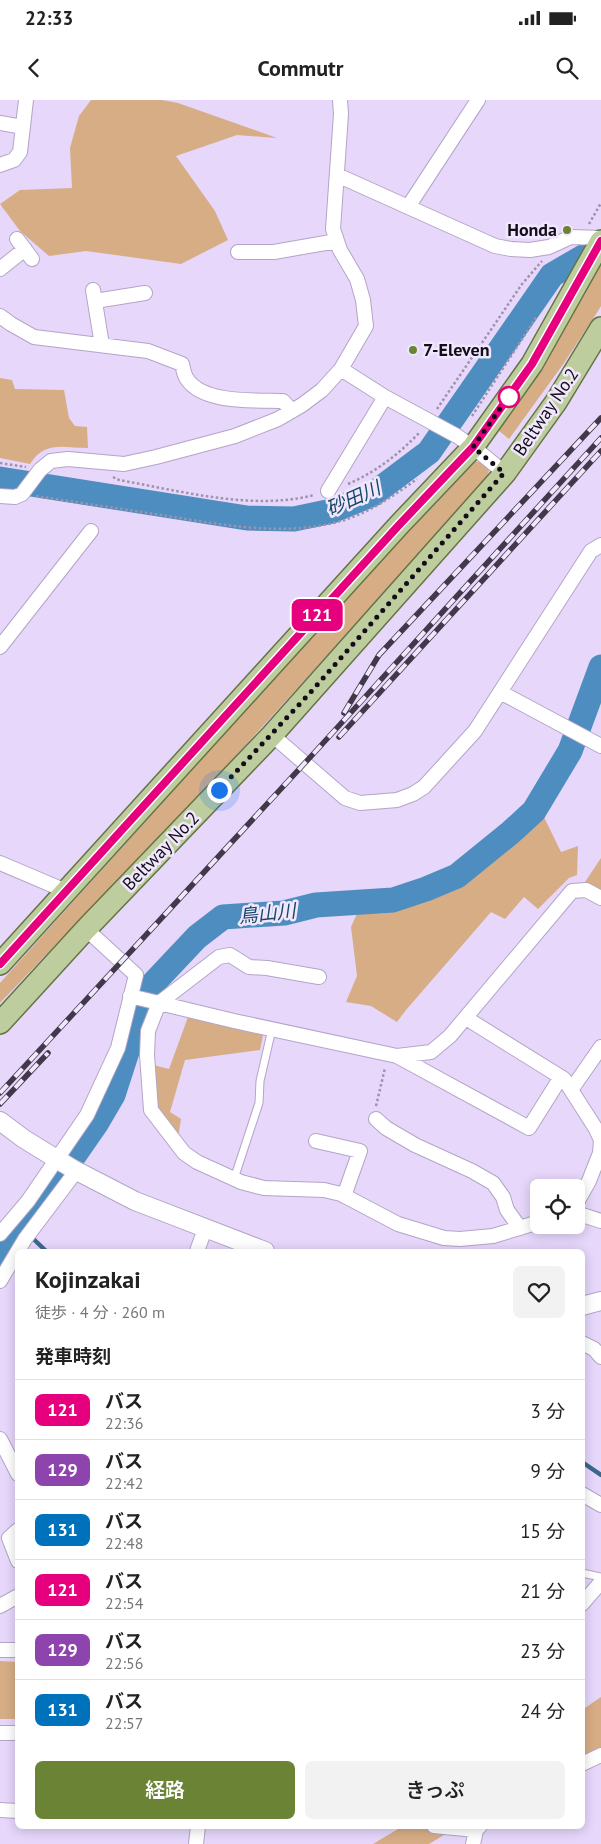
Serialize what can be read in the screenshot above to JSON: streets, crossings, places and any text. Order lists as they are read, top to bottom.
{
  "streets": {
    "main road": ["Beltway No.2"]
  },
  "water": ["砂田川", "鳥山川"],
  "places": ["Honda", "7-Eleven"],
  "lines": ["bus line 121"],
  "page": {
    "status": "22:33",
    "header": "Commutr",
    "on_map": "121",
    "heading": [
      ["Kojinzakai", "徒歩 · 4 分 · 260 m"],
      "発車時刻"
    ],
    "list": [
      {
        "mark": "121",
        "name": "バス",
        "note": "22:36",
        "value": "3 分"
      },
      {
        "mark": "129",
        "name": "バス",
        "note": "22:42",
        "value": "9 分"
      },
      {
        "mark": "131",
        "name": "バス",
        "note": "22:48",
        "value": "15 分"
      },
      {
        "mark": "121",
        "name": "バス",
        "note": "22:54",
        "value": "21 分"
      },
      {
        "mark": "129",
        "name": "バス",
        "note": "22:56",
        "value": "23 分"
      },
      {
        "mark": "131",
        "name": "バス",
        "note": "22:57",
        "value": "24 分"
      }
    ],
    "buttons": ["経路", "きっぷ"]
  }
}
